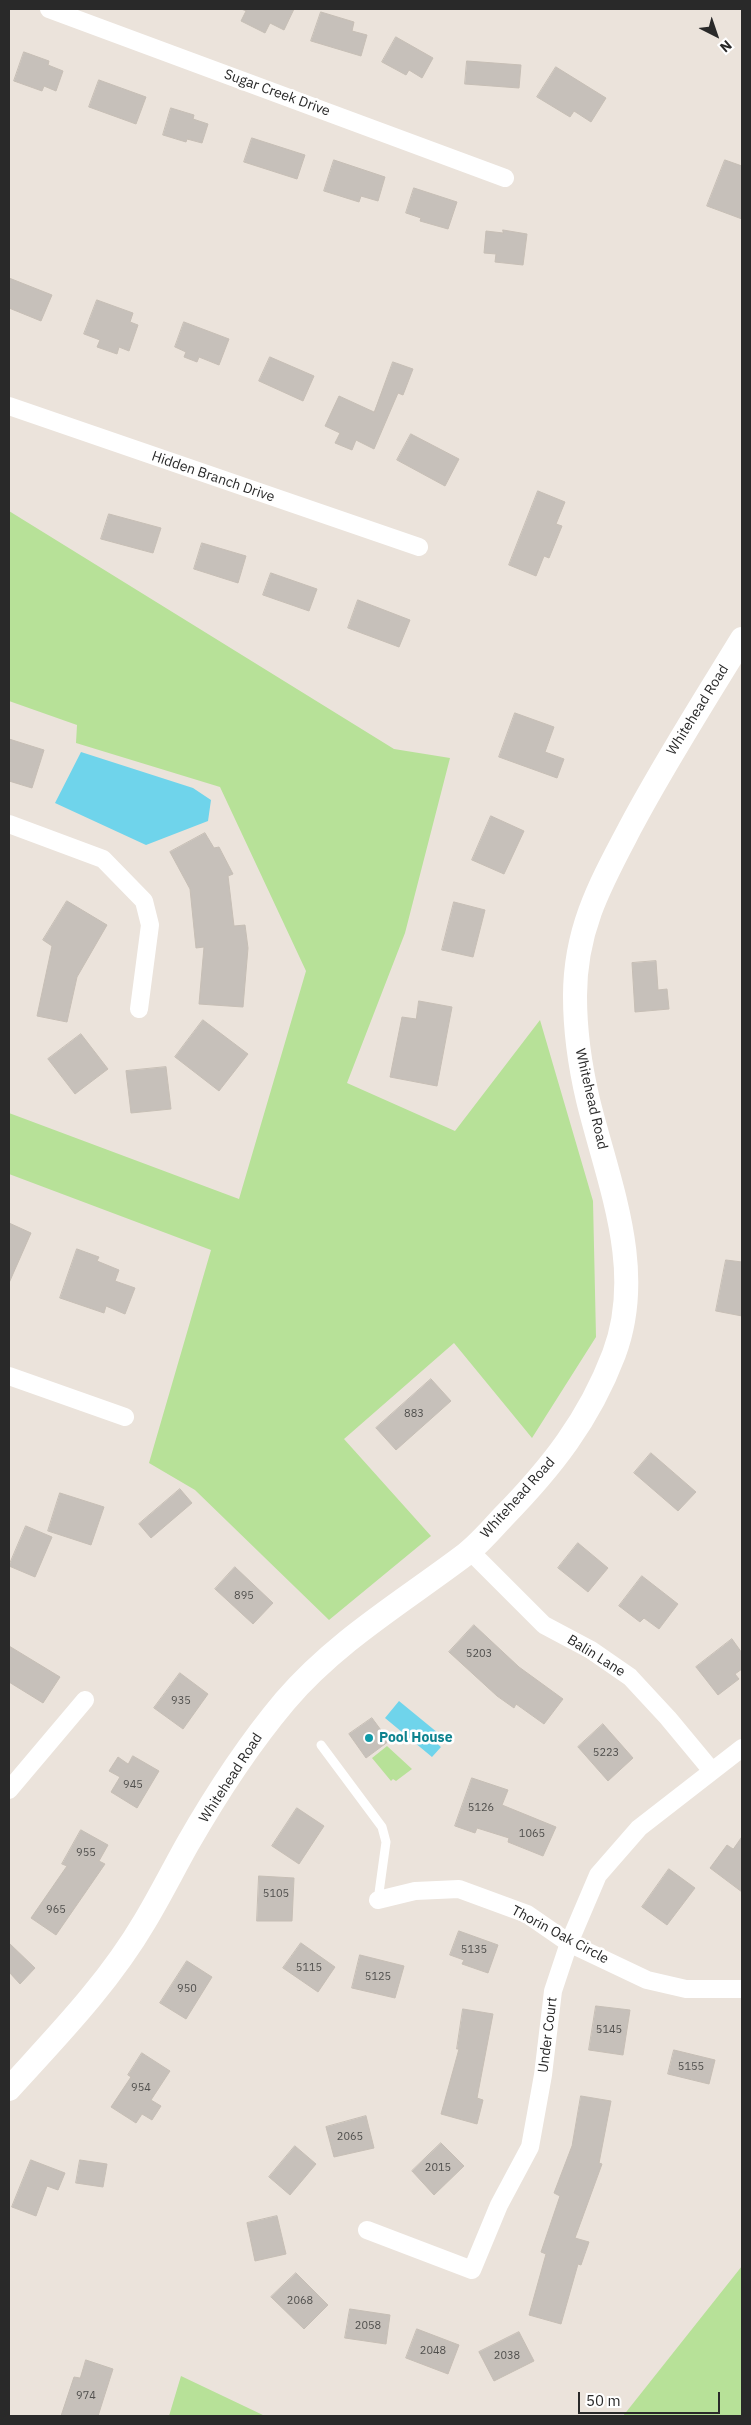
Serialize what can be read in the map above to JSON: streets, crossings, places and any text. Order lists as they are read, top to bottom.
{
  "streets": {
    "street": [
      "Sugar Creek Drive",
      "Hidden Branch Drive",
      "Whitehead Road",
      "Balin Lane",
      "Thorin Oak Circle",
      "Under Court"
    ]
  },
  "crossings": [
    ["Whitehead Road", "Balin Lane"],
    ["Balin Lane", "Under Court"],
    ["Thorin Oak Circle", "Under Court"]
  ],
  "places": ["Pool House"],
  "house_numbers": [
    "883",
    "895",
    "5203",
    "935",
    "5223",
    "945",
    "5126",
    "1065",
    "955",
    "5105",
    "965",
    "5135",
    "5115",
    "5125",
    "950",
    "5145",
    "5155",
    "954",
    "2065",
    "2015",
    "2068",
    "2058",
    "2048",
    "2038",
    "974"
  ],
  "scale_bar": "50 m",
  "north": "bottom right"
}
